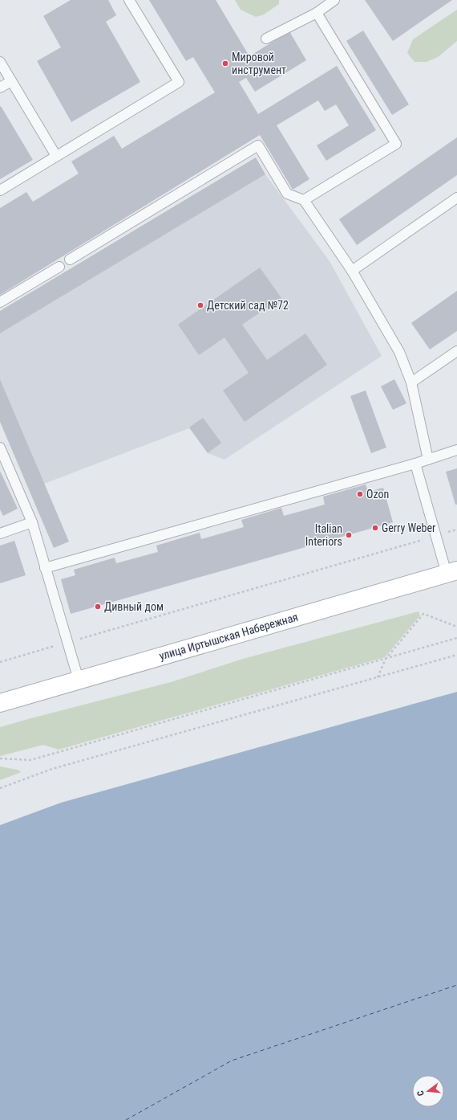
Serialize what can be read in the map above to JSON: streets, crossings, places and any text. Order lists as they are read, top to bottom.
{
  "streets": {
    "main road": ["улица Иртышская Набережная"]
  },
  "places": [
    "Мировой инструмент",
    "Детский сад №72",
    "Ozon",
    "Gerry Weber",
    "Italian Interiors",
    "Дивный дом"
  ],
  "north": "left"
}
